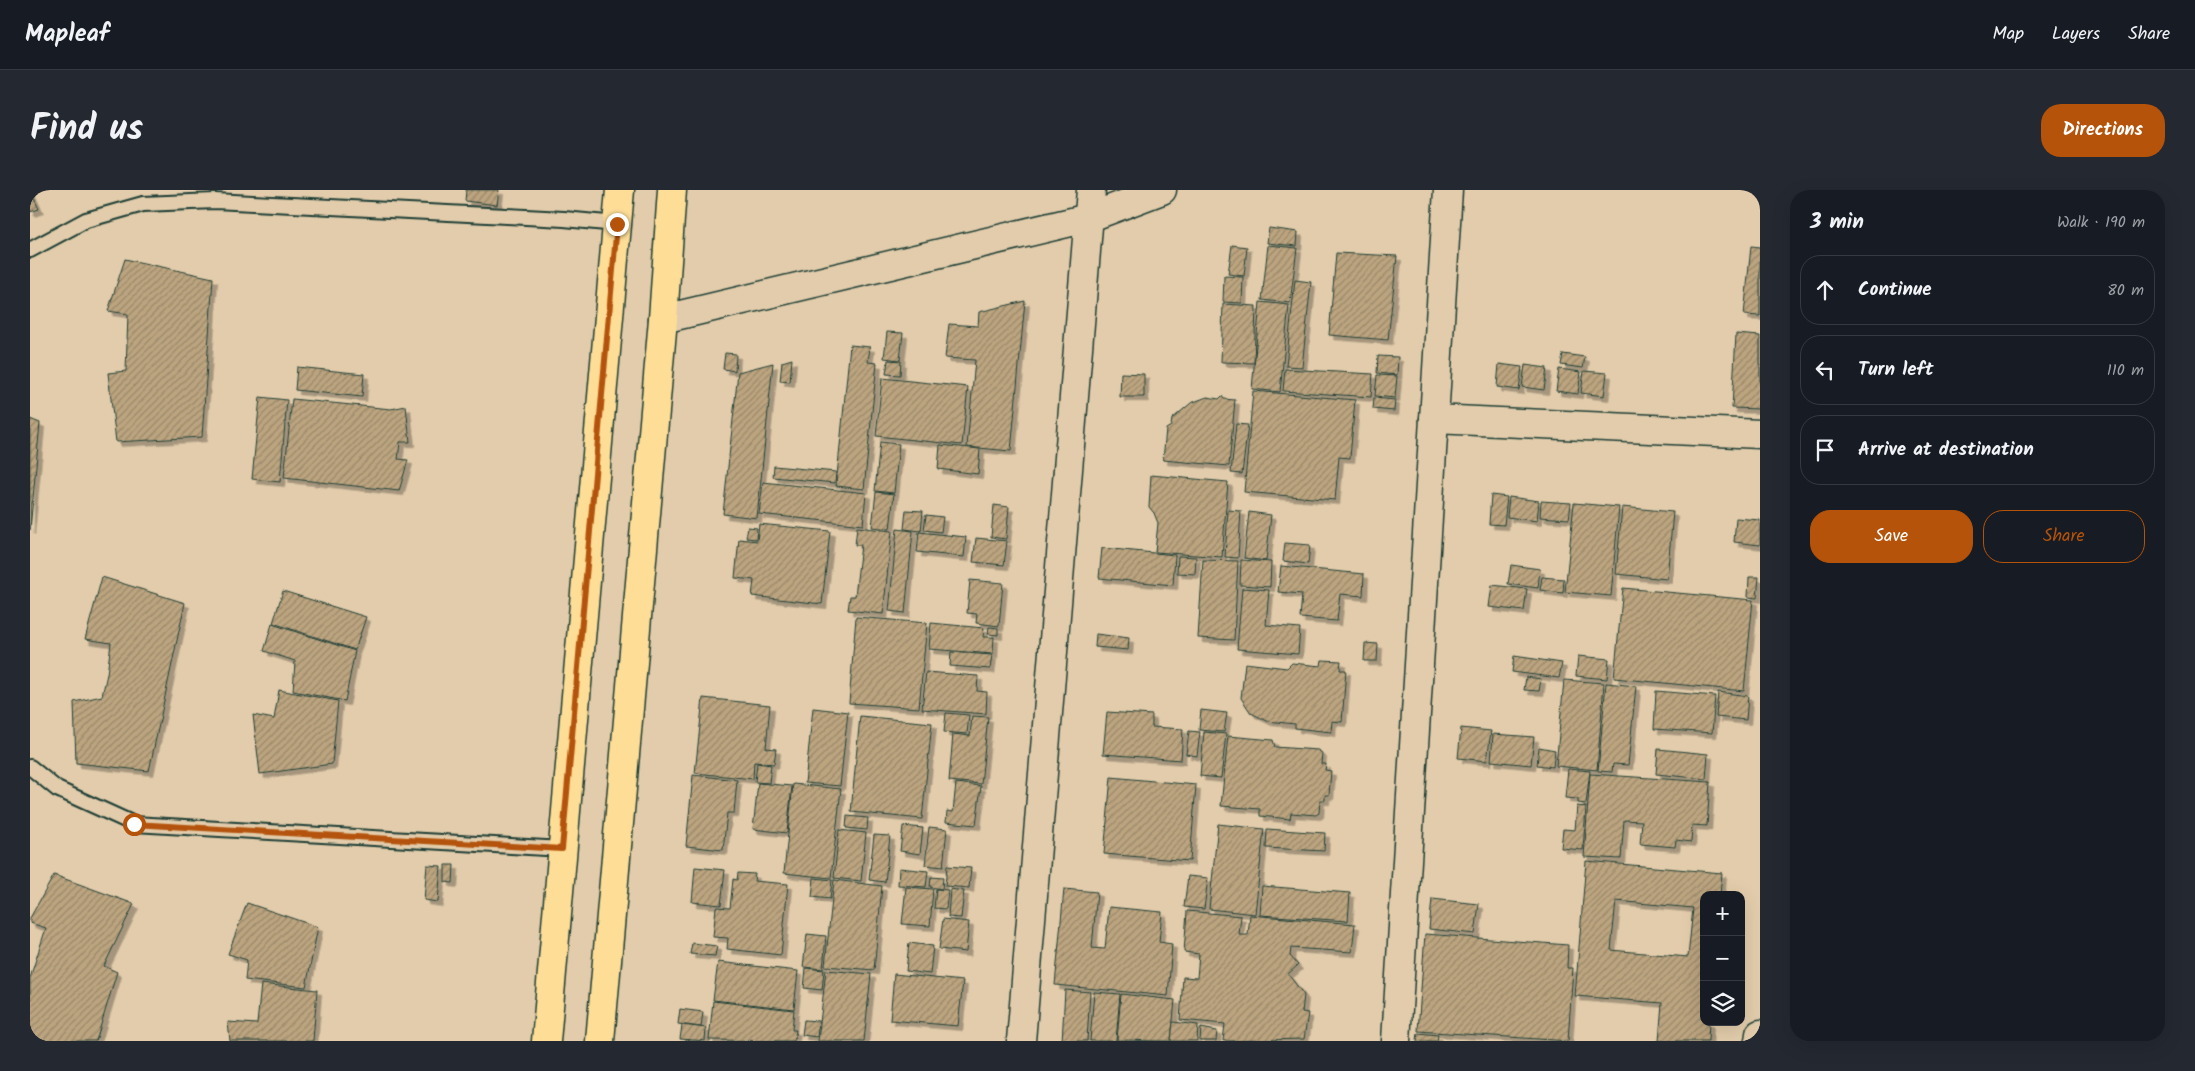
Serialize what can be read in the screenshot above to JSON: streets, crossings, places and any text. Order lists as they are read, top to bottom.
{
  "page": {
    "header": "Mapleaf",
    "nav": ["Map", "Layers", "Share"],
    "title": "Find us",
    "buttons": [
      "Directions",
      ["Save", "Share"]
    ],
    "heading": ["3 min", "Walk · 190 m"],
    "list": [
      ["Continue", "80 m"],
      ["Turn left", "110 m"],
      "Arrive at destination"
    ],
    "map_buttons": ["+", "−"]
  }
}
